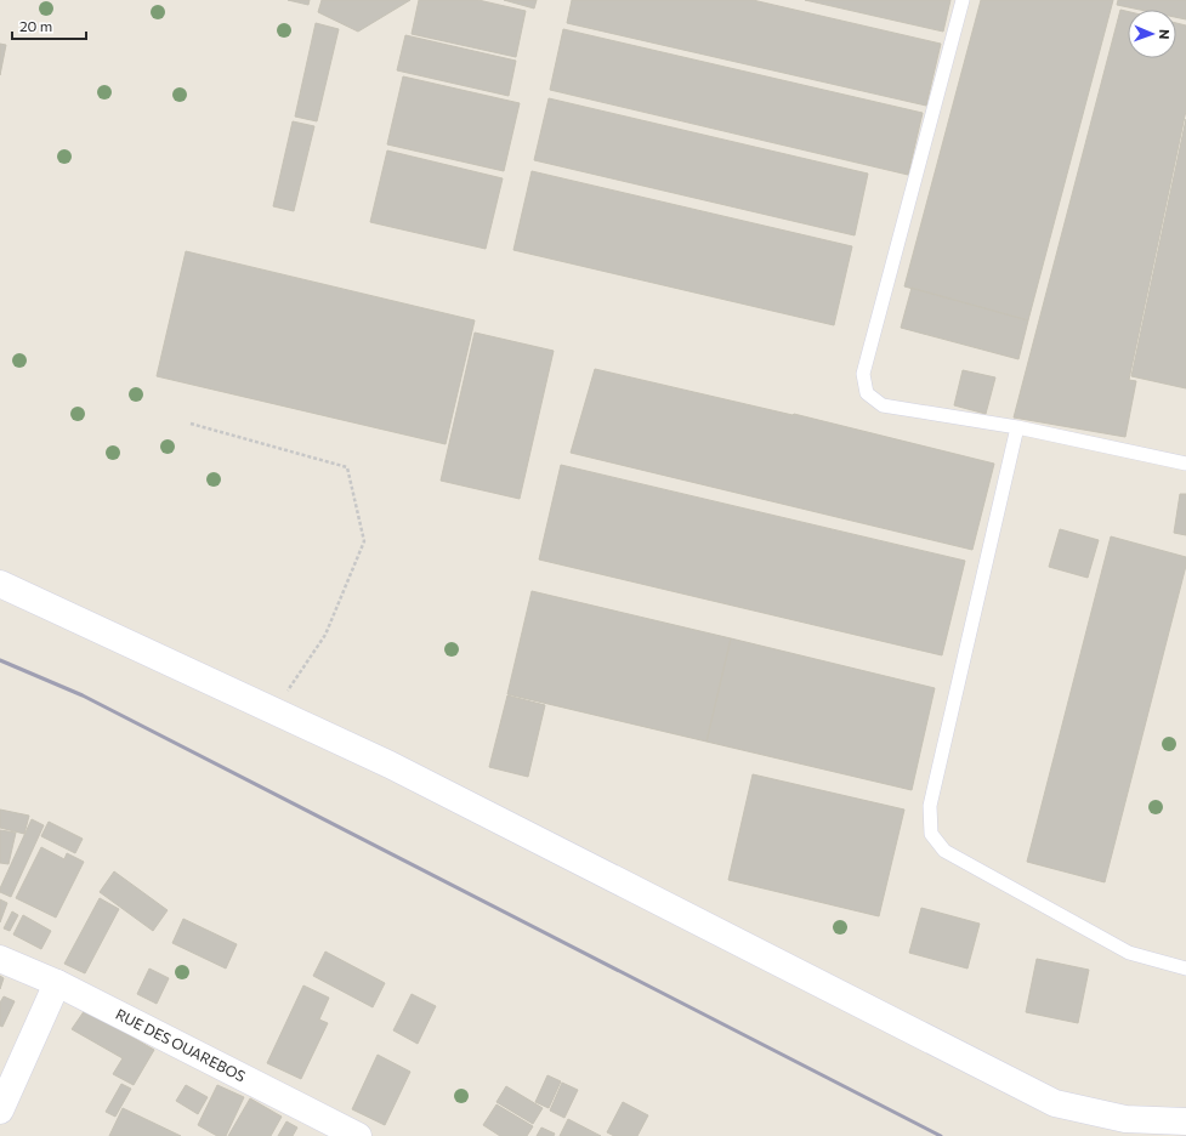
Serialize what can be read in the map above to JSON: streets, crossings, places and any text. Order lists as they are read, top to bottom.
{
  "streets": {
    "street": ["RUE DES OUAREBOS"]
  },
  "scale_bar": "20 m",
  "north": "right"
}
